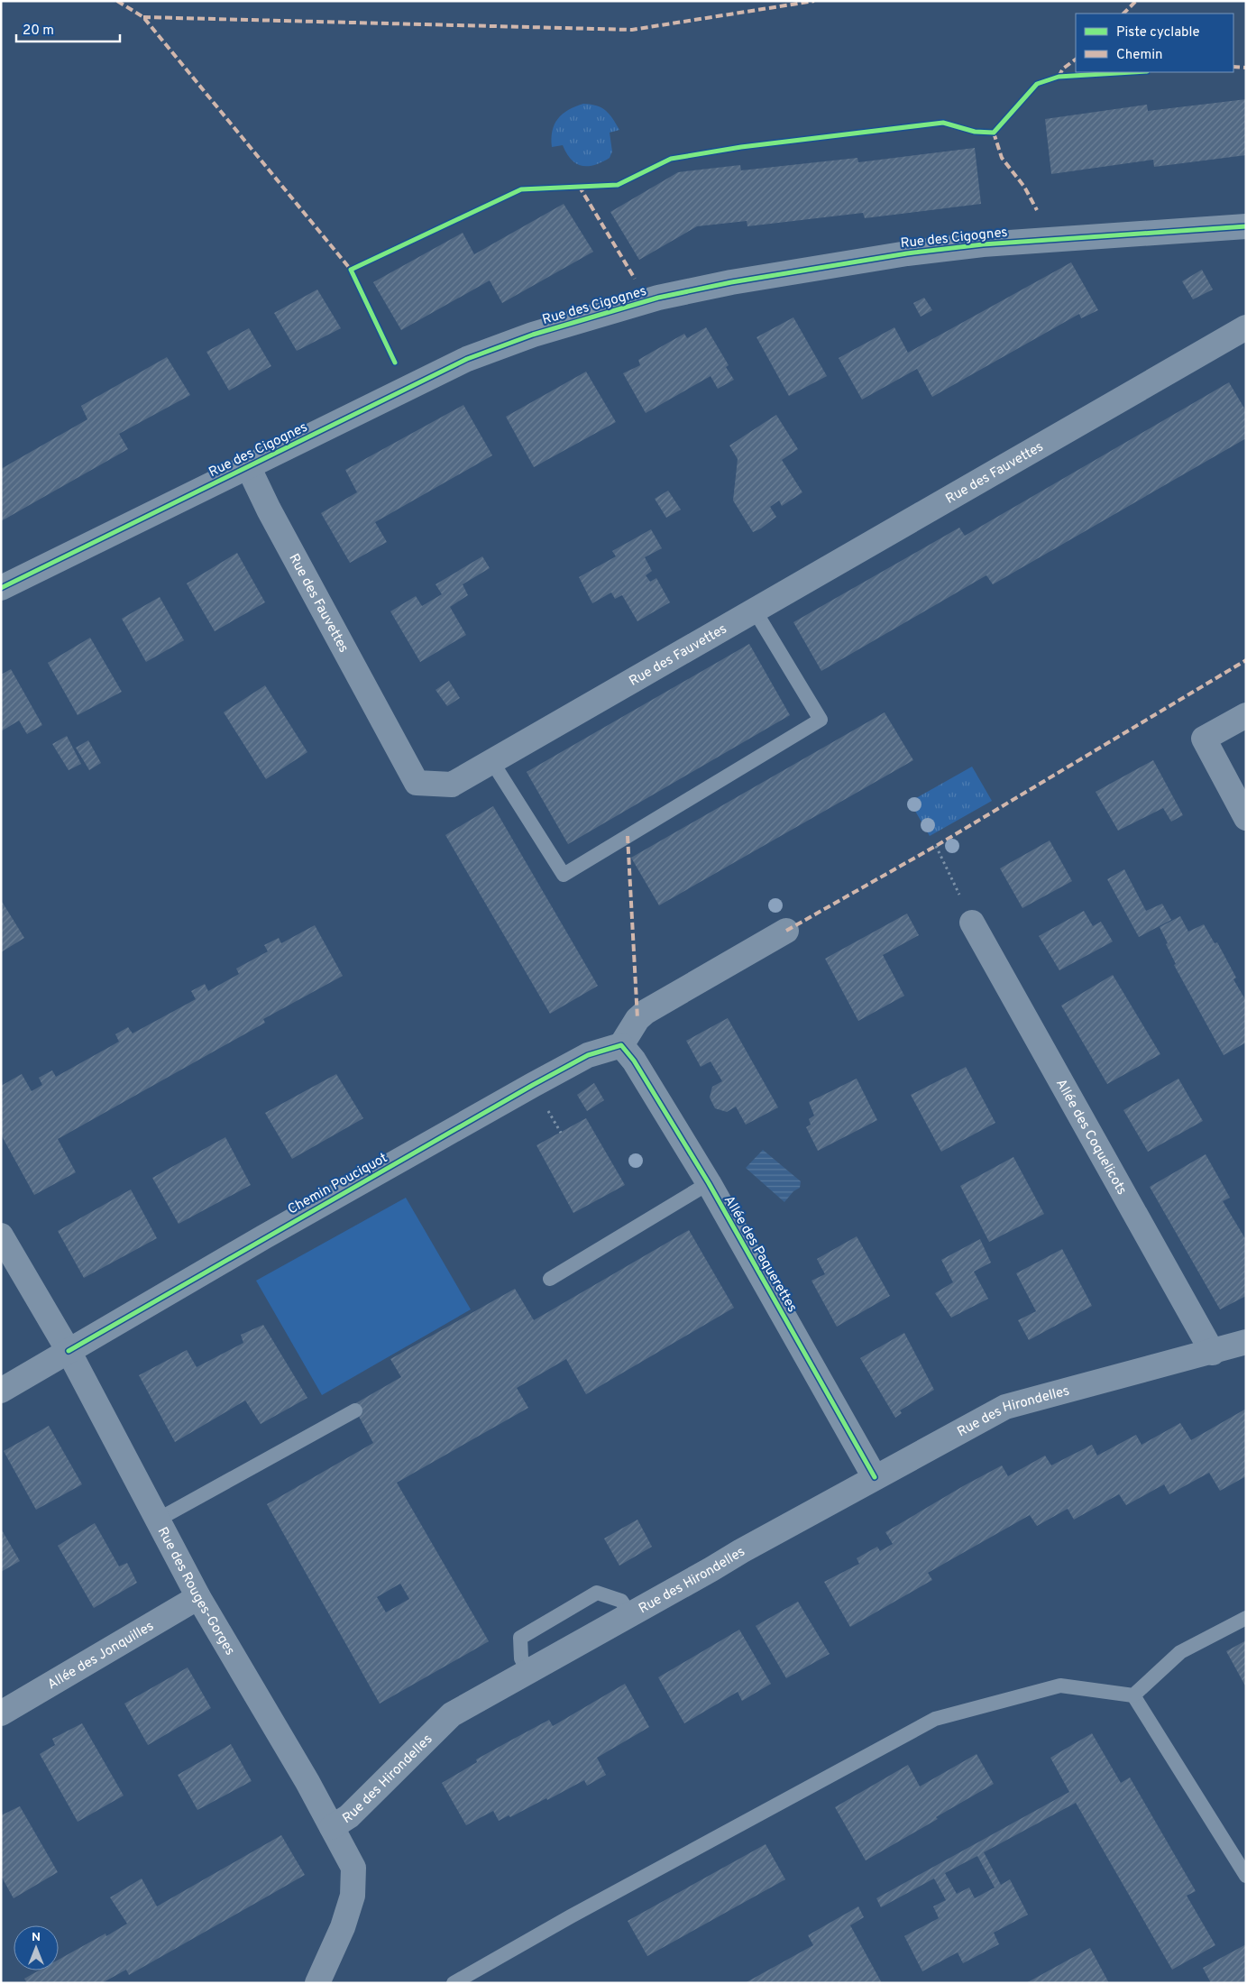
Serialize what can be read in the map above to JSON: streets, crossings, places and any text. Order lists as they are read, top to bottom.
{
  "streets": {
    "street": [
      "Rue des Cigognes",
      "Rue des Fauvettes",
      "Allée des Coquelicots",
      "Chemin Pouciquot",
      "Allée des Paquerettes",
      "Rue des Hirondelles",
      "Rue des Rouges-Gorges",
      "Allée des Jonquilles"
    ]
  },
  "crossings": [
    ["Rue des Cigognes", "Rue des Fauvettes"],
    ["Allée des Coquelicots", "Rue des Hirondelles"],
    ["Chemin Pouciquot", "Allée des Paquerettes"],
    ["Chemin Pouciquot", "Rue des Rouges-Gorges"],
    ["Allée des Paquerettes", "Rue des Hirondelles"],
    ["Rue des Hirondelles", "Rue des Rouges-Gorges"],
    ["Rue des Rouges-Gorges", "Allée des Jonquilles"]
  ],
  "legend": ["Piste cyclable", "Chemin"],
  "scale_bar": "20 m",
  "north": "top"
}
